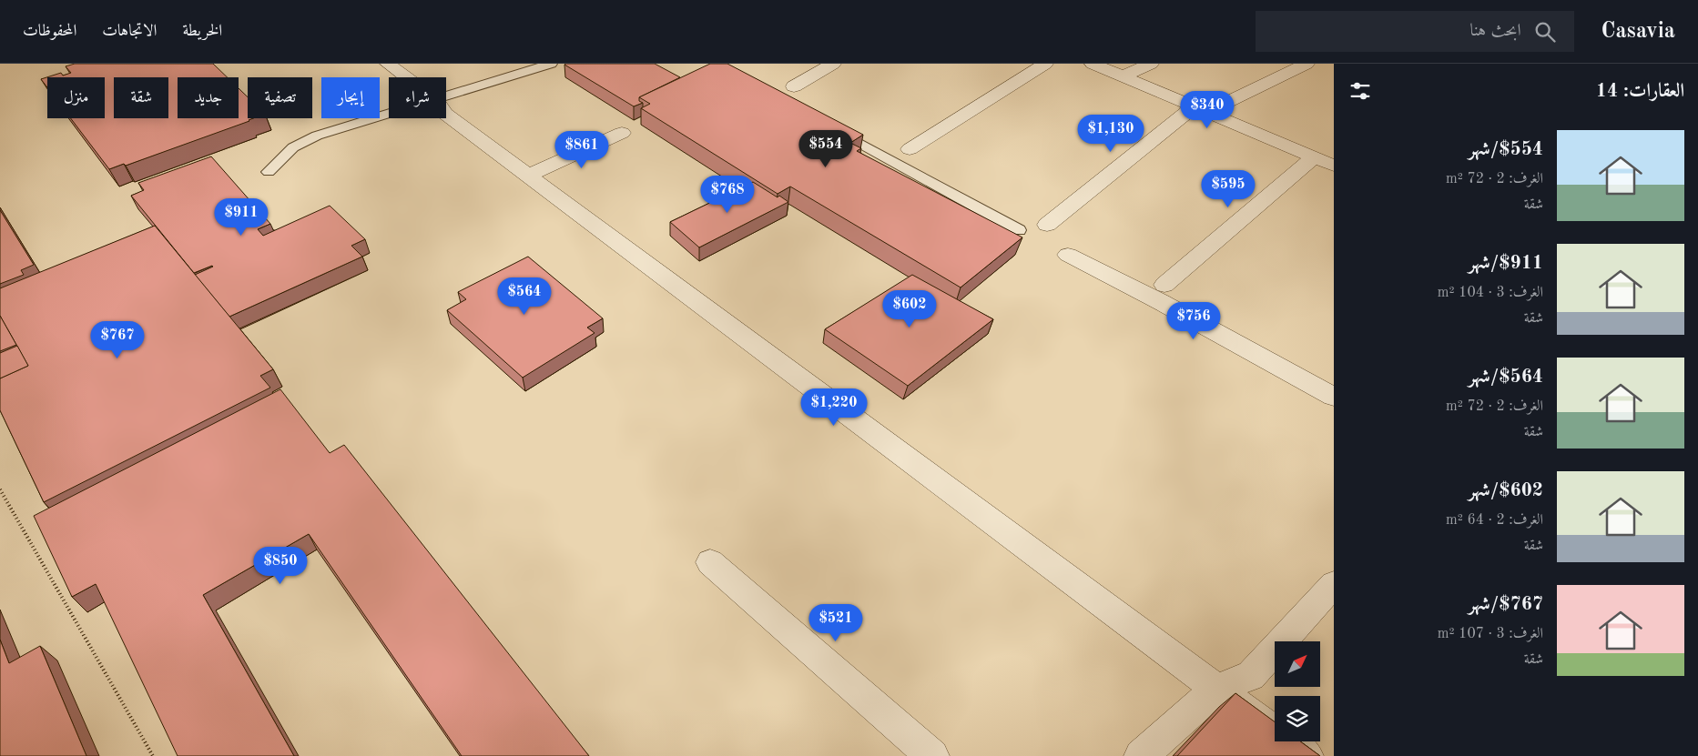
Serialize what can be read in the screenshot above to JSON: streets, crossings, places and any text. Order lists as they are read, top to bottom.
{
  "north": "top right",
  "page": {
    "header": "Casavia",
    "search": "ابحث هنا",
    "nav": ["الخريطة", "الاتجاهات", "المحفوظات"],
    "heading": "العقارات: 14",
    "chip": [
      "شراء",
      "إيجار",
      "تصفية",
      "جديد",
      "شقة",
      "منزل"
    ],
    "price": [
      "$340",
      "$1,130",
      "$554",
      "$861",
      "$595",
      "$768",
      "$911",
      "$564",
      "$602",
      "$756",
      "$767",
      "$1,220",
      "$850",
      "$521"
    ],
    "list": [
      {
        "name": "$554/شهر",
        "note": "الغرف: 2 · 72 m² · شقة"
      },
      {
        "name": "$911/شهر",
        "note": "الغرف: 3 · 104 m² · شقة"
      },
      {
        "name": "$564/شهر",
        "note": "الغرف: 2 · 72 m² · شقة"
      },
      {
        "name": "$602/شهر",
        "note": "الغرف: 2 · 64 m² · شقة"
      },
      {
        "name": "$767/شهر",
        "note": "الغرف: 3 · 107 m² · شقة"
      }
    ]
  }
}
